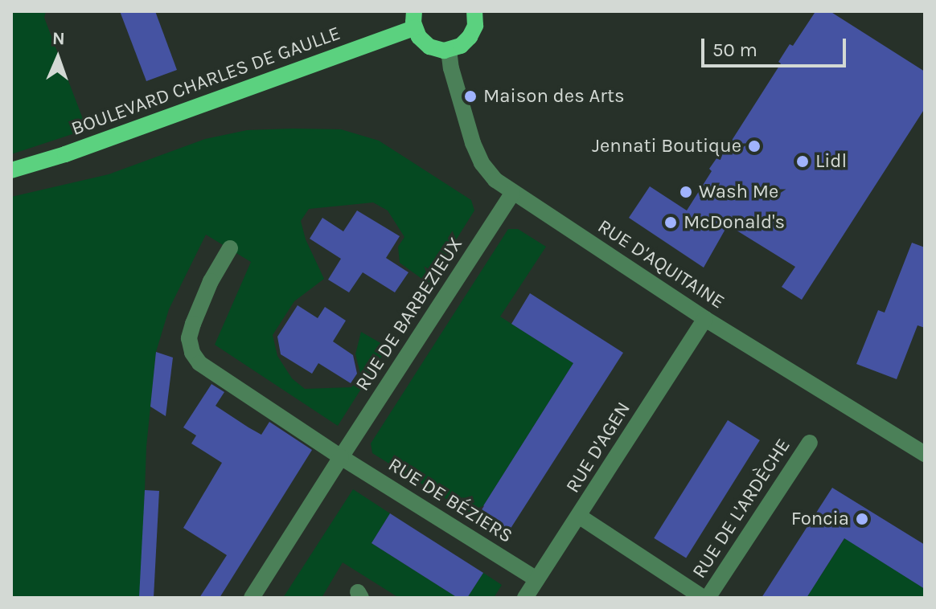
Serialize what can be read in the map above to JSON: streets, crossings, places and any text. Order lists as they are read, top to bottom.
{
  "streets": {
    "main road": ["BOULEVARD CHARLES DE GAULLE"],
    "street": [
      "RUE D'AQUITAINE",
      "RUE DE BARBEZIEUX",
      "RUE D'AGEN",
      "RUE DE BÉZIERS",
      "RUE DE L'ARDÈCHE"
    ]
  },
  "crossings": [
    ["RUE D'AQUITAINE", "RUE DE BARBEZIEUX"],
    ["RUE D'AQUITAINE", "RUE D'AGEN"],
    ["RUE DE BARBEZIEUX", "RUE DE BÉZIERS"],
    ["RUE D'AGEN", "RUE DE BÉZIERS"],
    ["RUE D'AGEN", "RUE DE L'ARDÈCHE"]
  ],
  "places": [
    "Maison des Arts",
    "Jennati Boutique",
    "Lidl",
    "Wash Me",
    "McDonald's",
    "Foncia"
  ],
  "scale_bar": "50 m",
  "north": "top"
}
